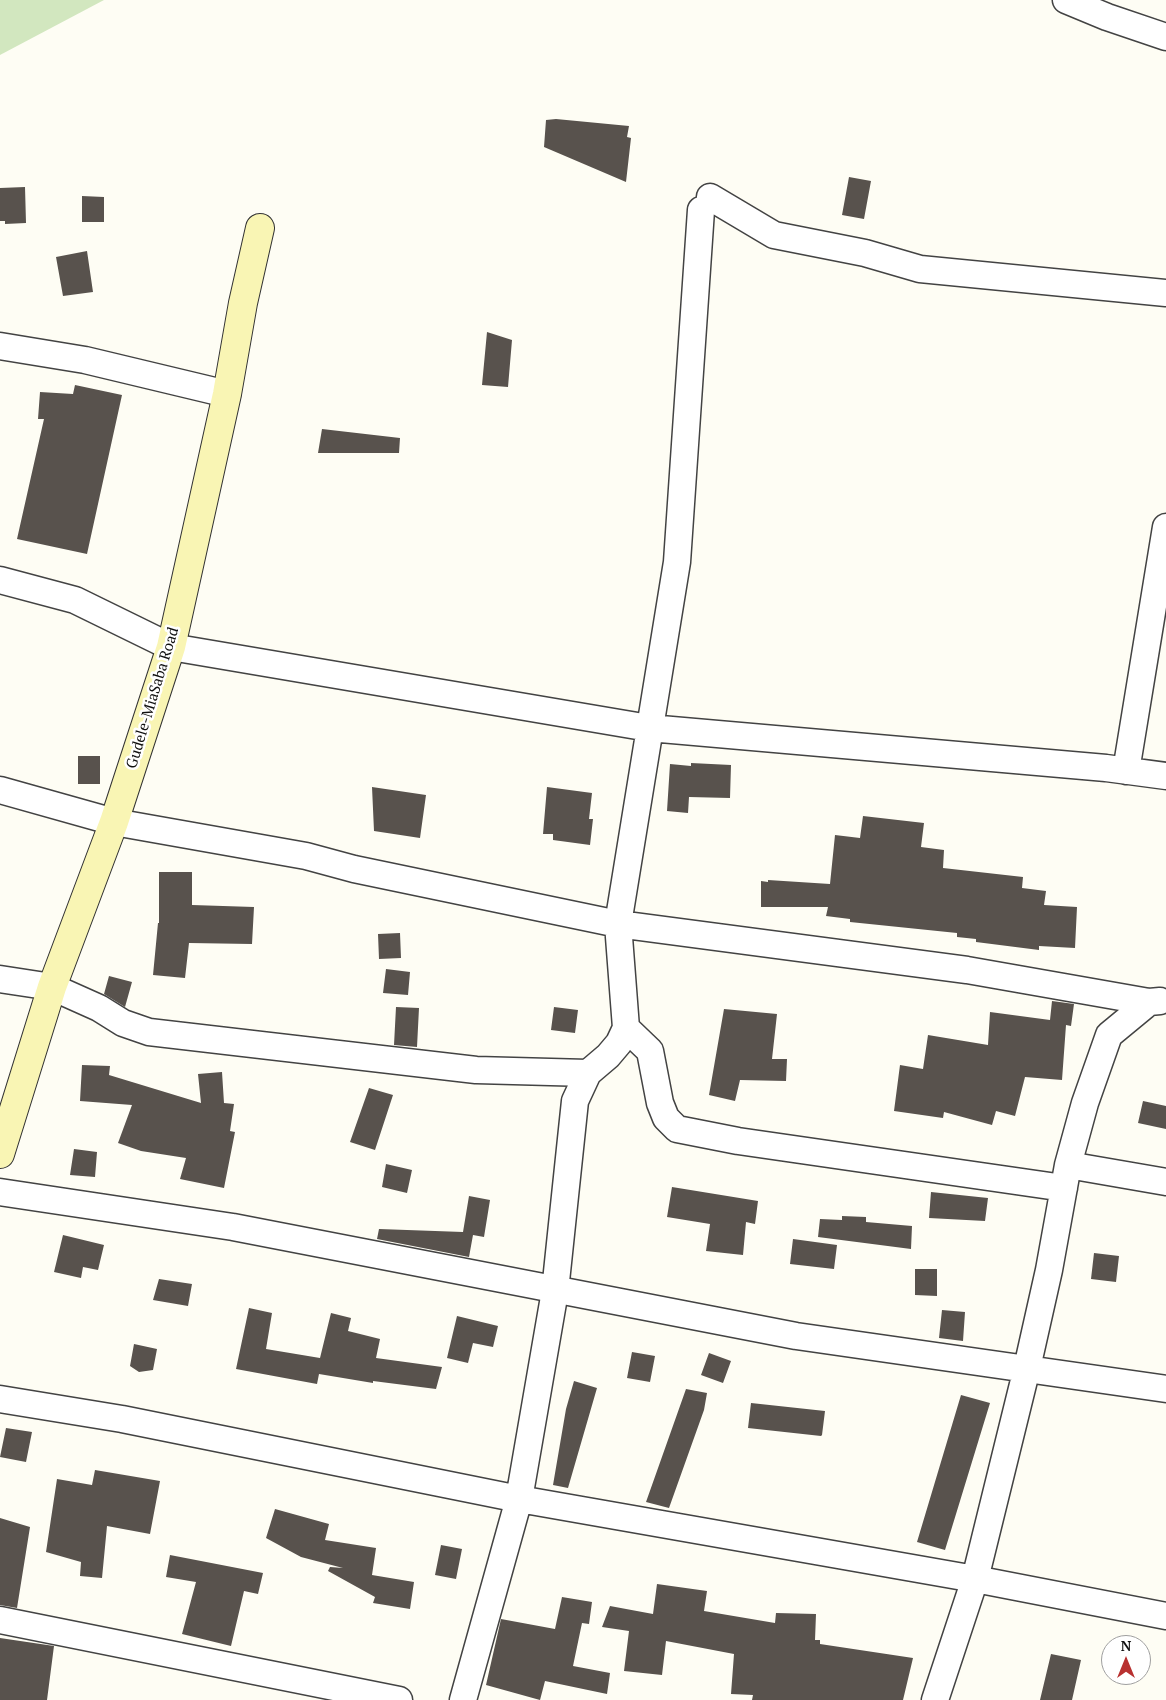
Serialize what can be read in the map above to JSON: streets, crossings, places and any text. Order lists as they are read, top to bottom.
{
  "streets": {
    "street": ["Gudele-MiaSaba Road"]
  },
  "north": "top"
}
